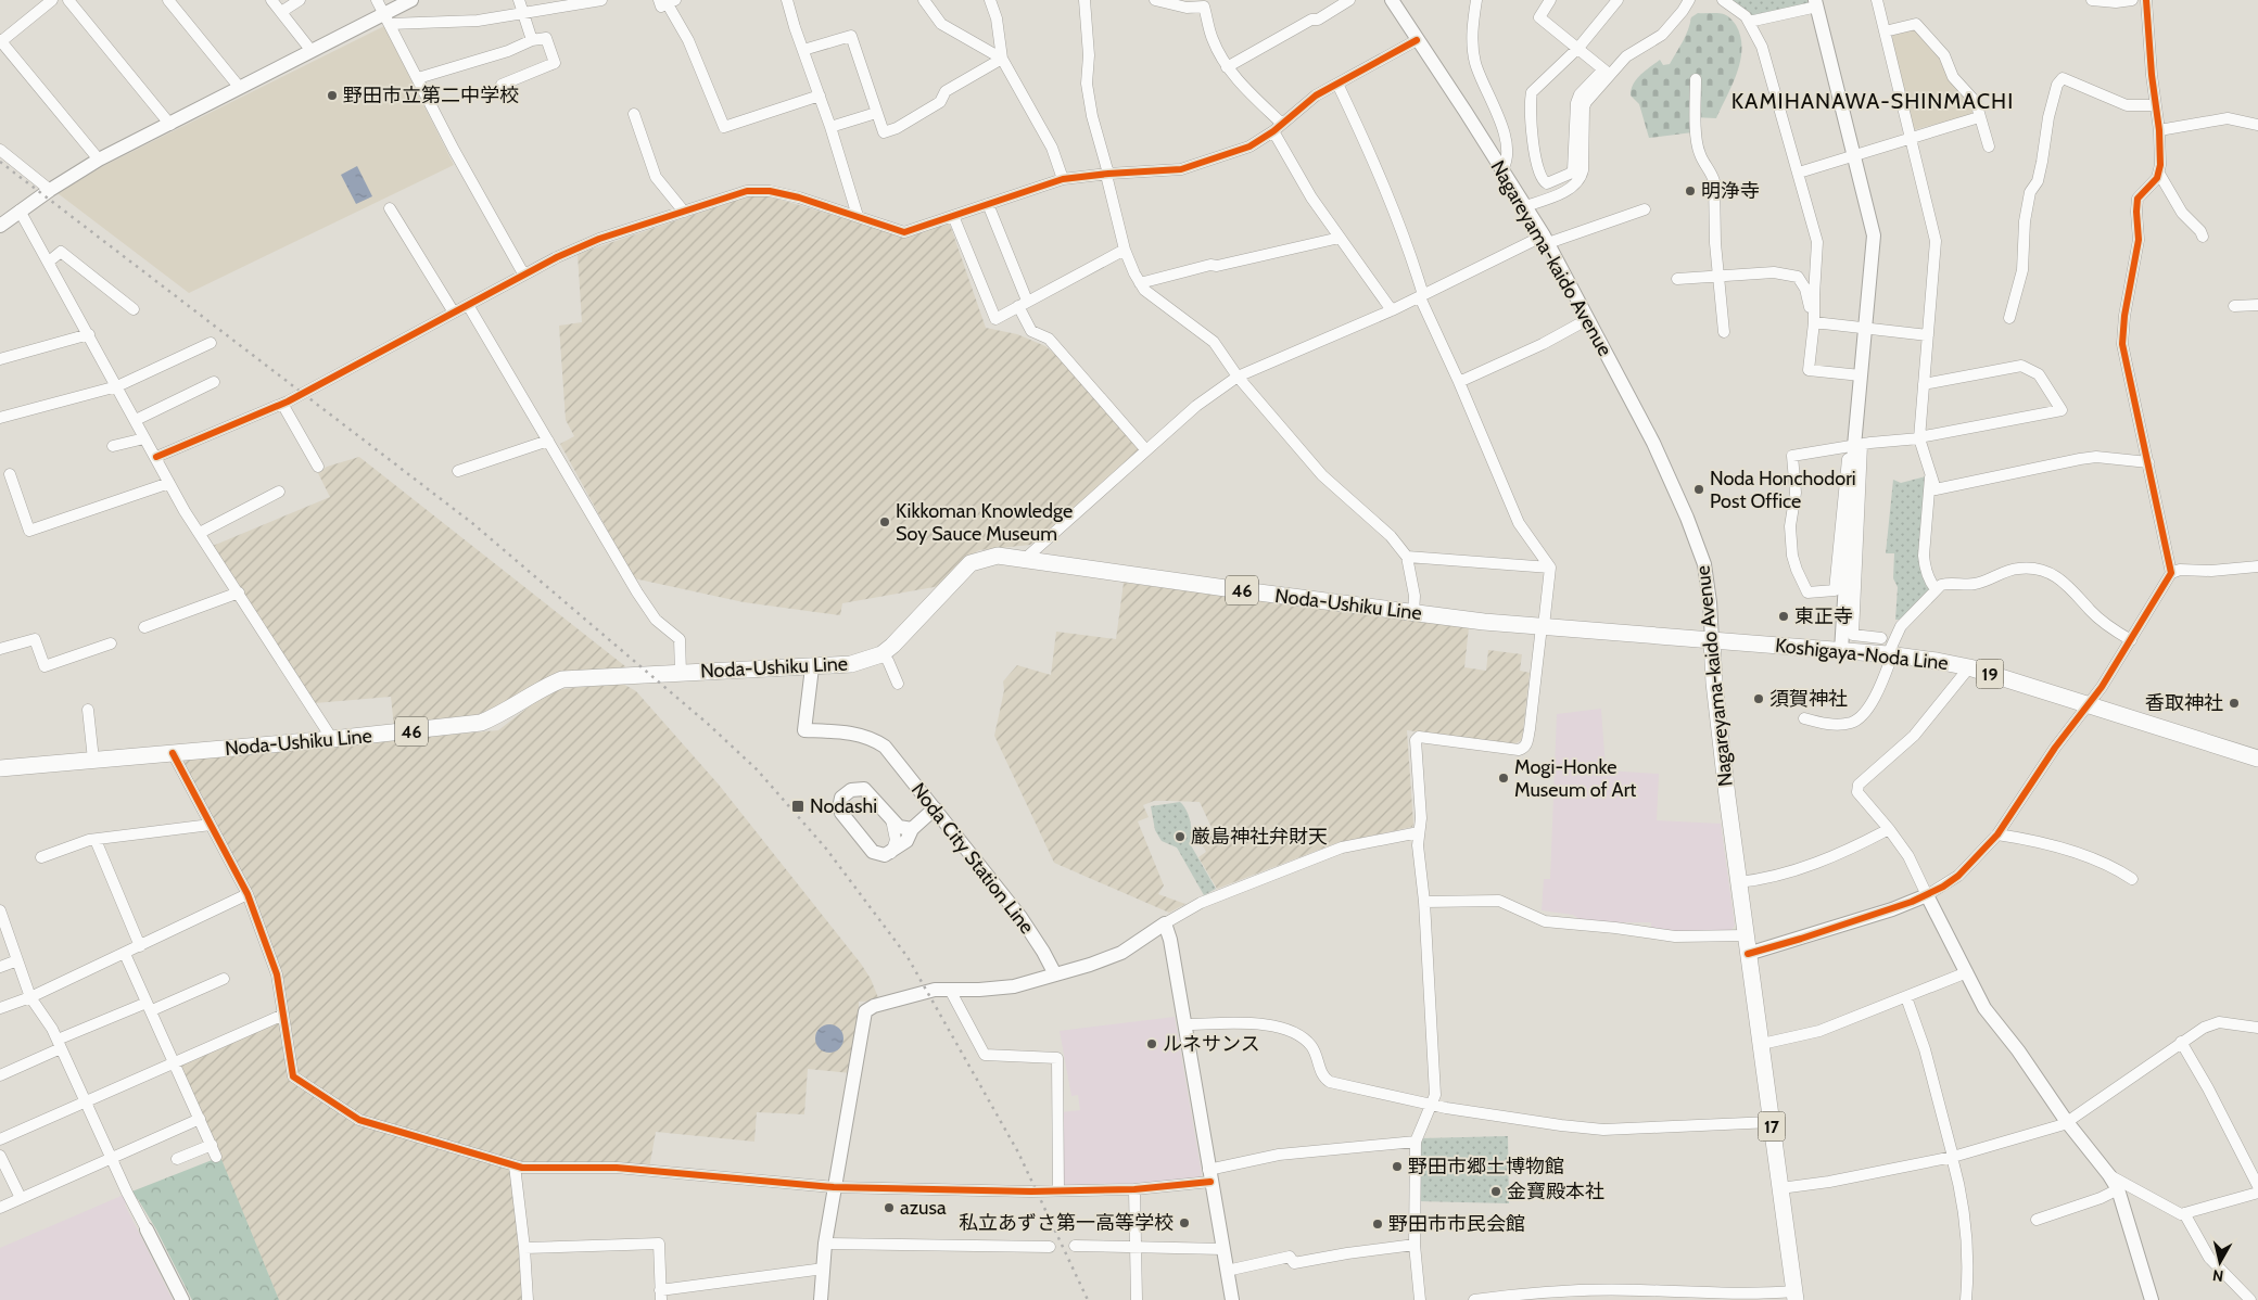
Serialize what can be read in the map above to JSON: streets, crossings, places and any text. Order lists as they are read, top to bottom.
{
  "streets": {
    "main road": [
      "Nagareyama-kaido Avenue",
      "46",
      "Noda-Ushiku Line",
      "Koshigaya-Noda Line",
      "19",
      "17"
    ],
    "street": ["Noda City Station Line"]
  },
  "crossings": [
    ["Nagareyama-kaido Avenue", "Noda-Ushiku Line"],
    ["Nagareyama-kaido Avenue", "Koshigaya-Noda Line"],
    ["Noda-Ushiku Line", "Koshigaya-Noda Line"],
    ["Noda-Ushiku Line", "Noda City Station Line"]
  ],
  "districts": ["KAMIHANAWA-SHINMACHI"],
  "places": {
    "other": [
      "野田市立第二中学校",
      "明浄寺",
      "Noda Honchodori Post Office",
      "Kikkoman Knowledge Soy Sauce Museum",
      "東正寺",
      "須賀神社",
      "香取神社",
      "Mogi-Honke Museum of Art",
      "厳島神社弁財天",
      "ルネサンス",
      "野田市郷土博物館",
      "金寶殿本社",
      "azusa",
      "私立あずさ第一高等学校",
      "野田市市民会館"
    ],
    "transit": ["Nodashi"]
  },
  "north": "bottom"
}
